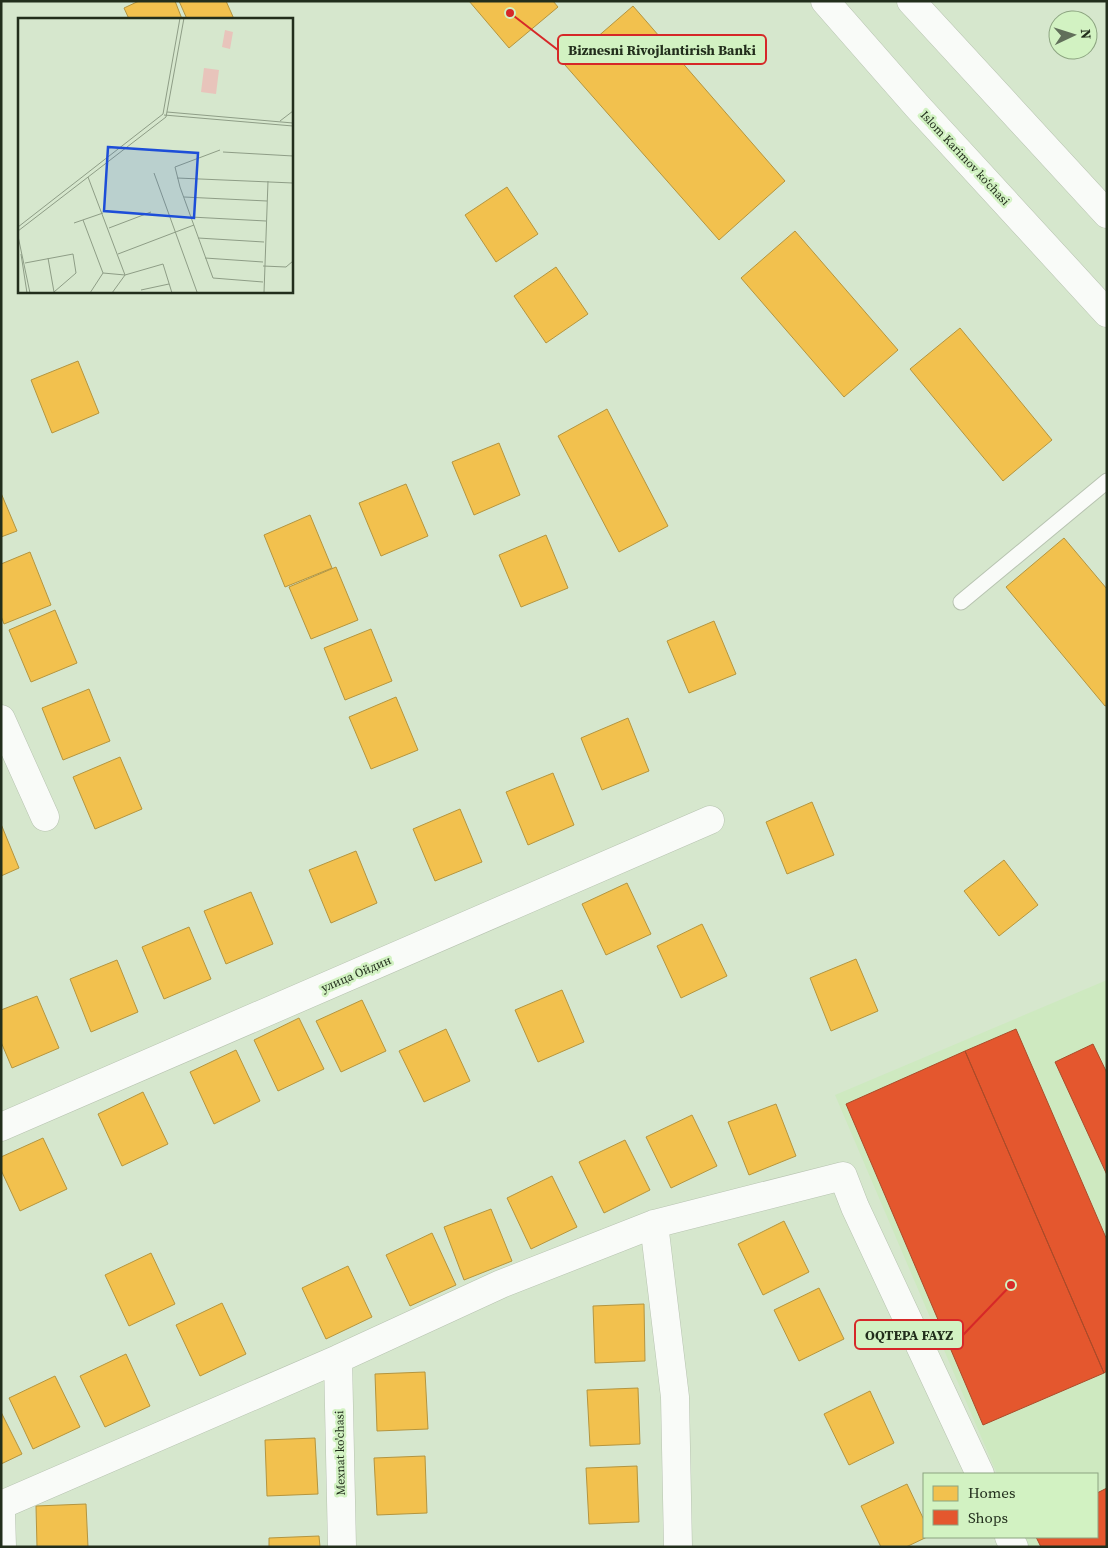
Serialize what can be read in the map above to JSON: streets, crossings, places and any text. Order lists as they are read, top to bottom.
{
  "streets": {
    "street": ["Islom Karimov ko‘chasi", "улица Ойдин", "Mexnat ko'chasi"]
  },
  "places": ["Biznesni Rivojlantirish Banki", "OQTEPA FAYZ"],
  "legend": ["Homes", "Shops"],
  "north": "right"
}
